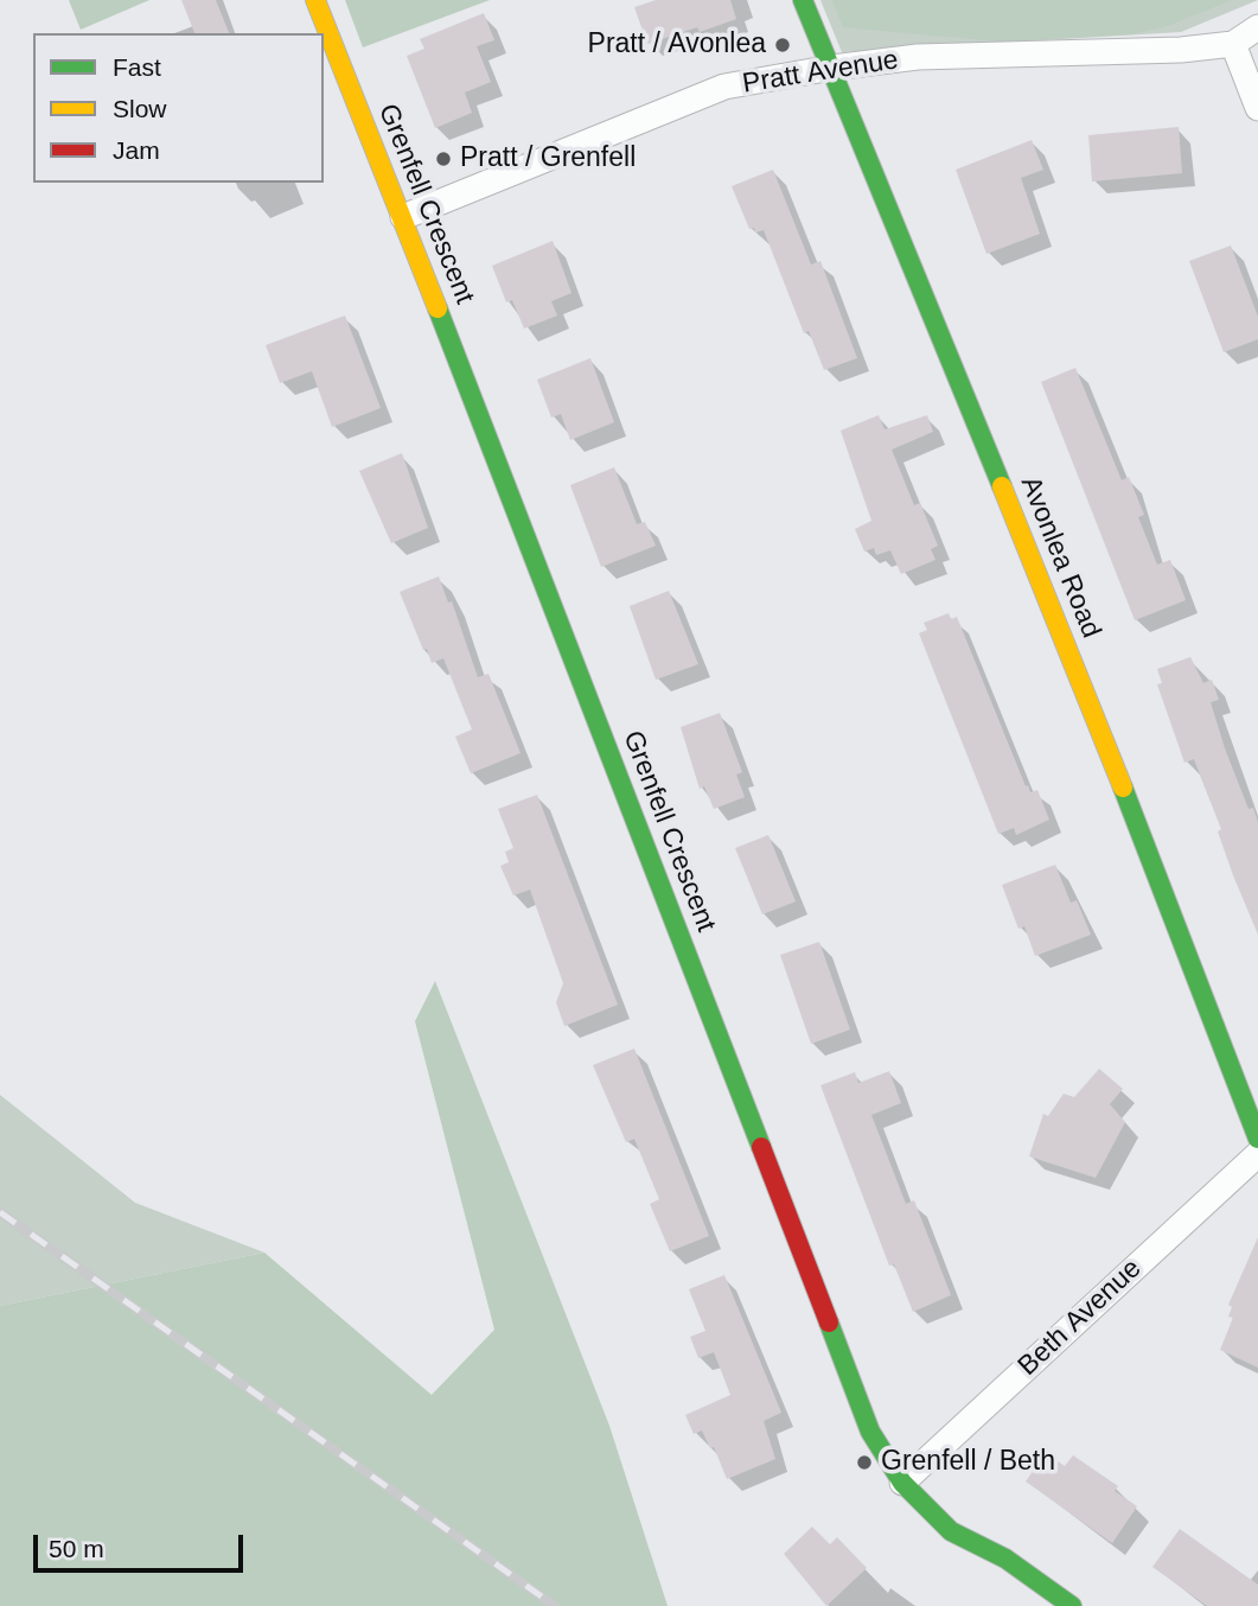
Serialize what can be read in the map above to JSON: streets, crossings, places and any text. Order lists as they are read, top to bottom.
{
  "streets": {
    "street": [
      "Pratt Avenue",
      "Grenfell Crescent",
      "Avonlea Road",
      "Beth Avenue"
    ]
  },
  "crossings": [
    ["Pratt Avenue", "Grenfell Crescent"],
    ["Pratt Avenue", "Avonlea Road"],
    ["Grenfell Crescent", "Beth Avenue"]
  ],
  "places": ["Pratt / Avonlea", "Pratt / Grenfell", "Grenfell / Beth"],
  "legend": ["Fast", "Slow", "Jam"],
  "scale_bar": "50 m"
}
